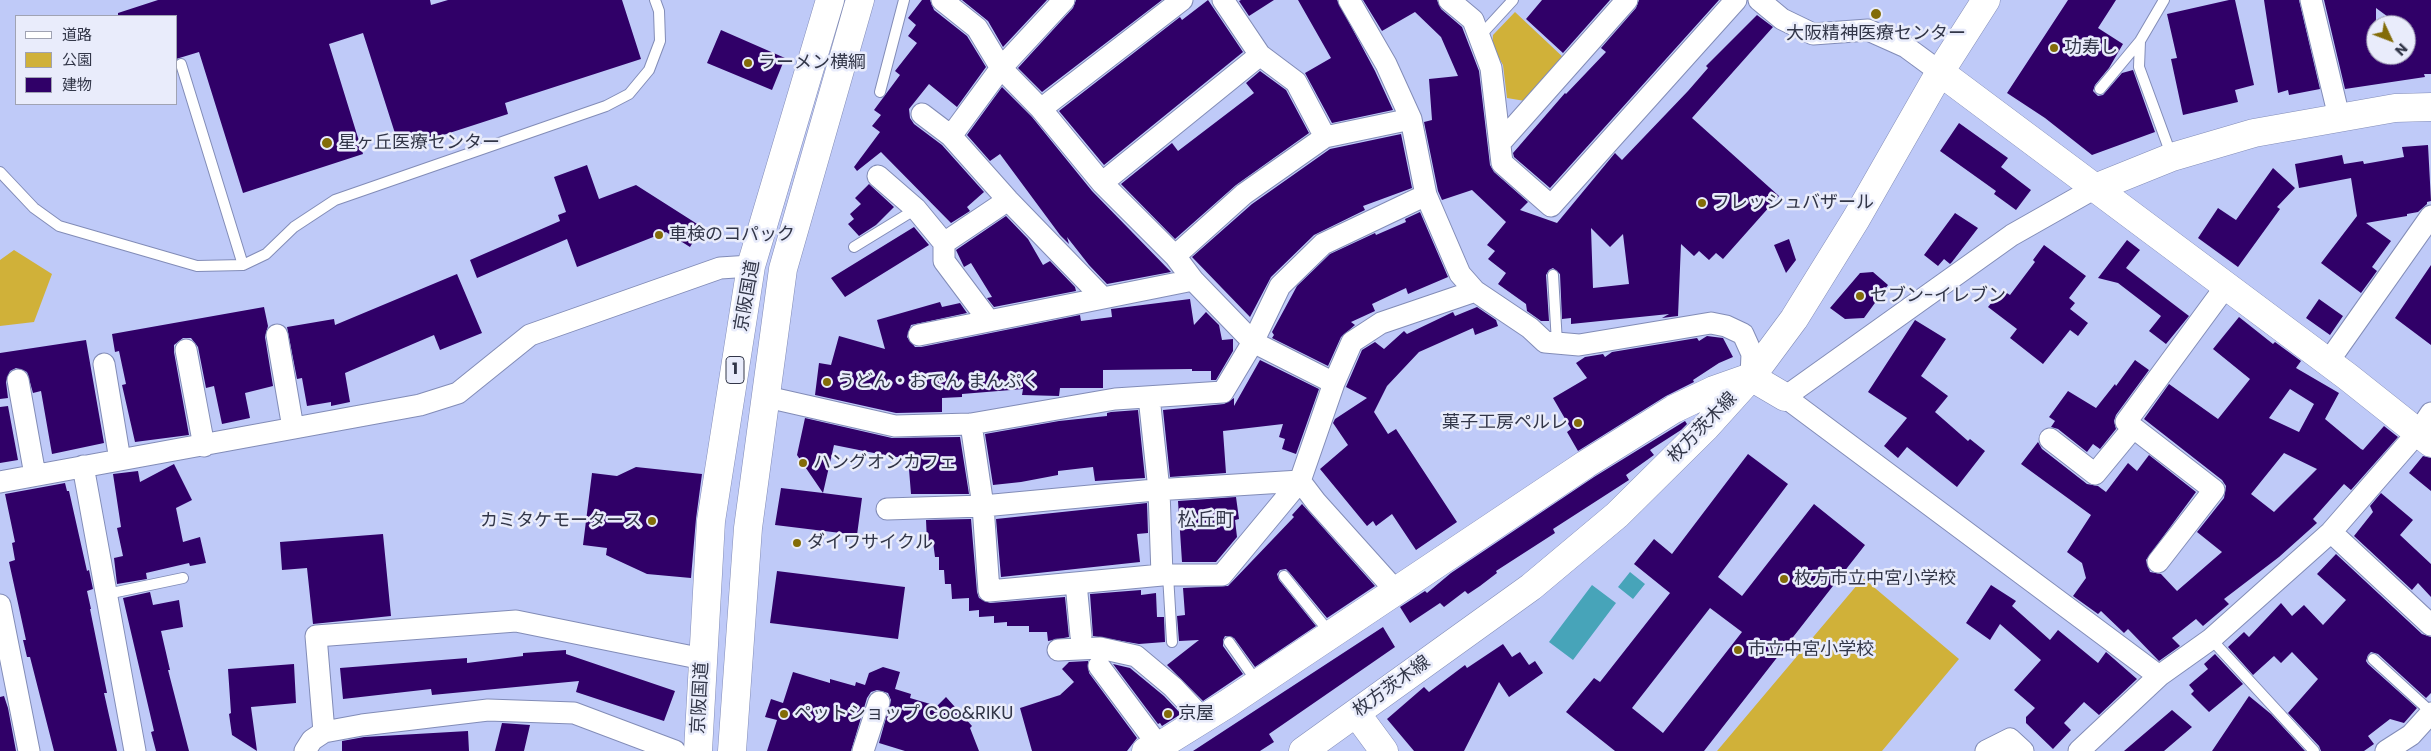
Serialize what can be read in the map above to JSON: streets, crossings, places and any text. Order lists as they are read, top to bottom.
{
  "streets": {
    "main road": ["京阪国道", "1", "枚方茨木線"]
  },
  "districts": ["松丘町"],
  "places": [
    "大阪精神医療センター",
    "功寿し",
    "ラーメン横綱",
    "星ヶ丘医療センター",
    "フレッシュバザール",
    "車検のコパック",
    "セブン-イレブン",
    "うどん・おでん まんぷく",
    "菓子工房ペルレ",
    "ハングオンカフェ",
    "カミタケモータース",
    "ダイワサイクル",
    "枚方市立中宮小学校",
    "市立中宮小学校",
    "ペットショップ Coo&RIKU",
    "京屋"
  ],
  "legend": ["道路", "公園", "建物"],
  "north": "bottom right"
}
